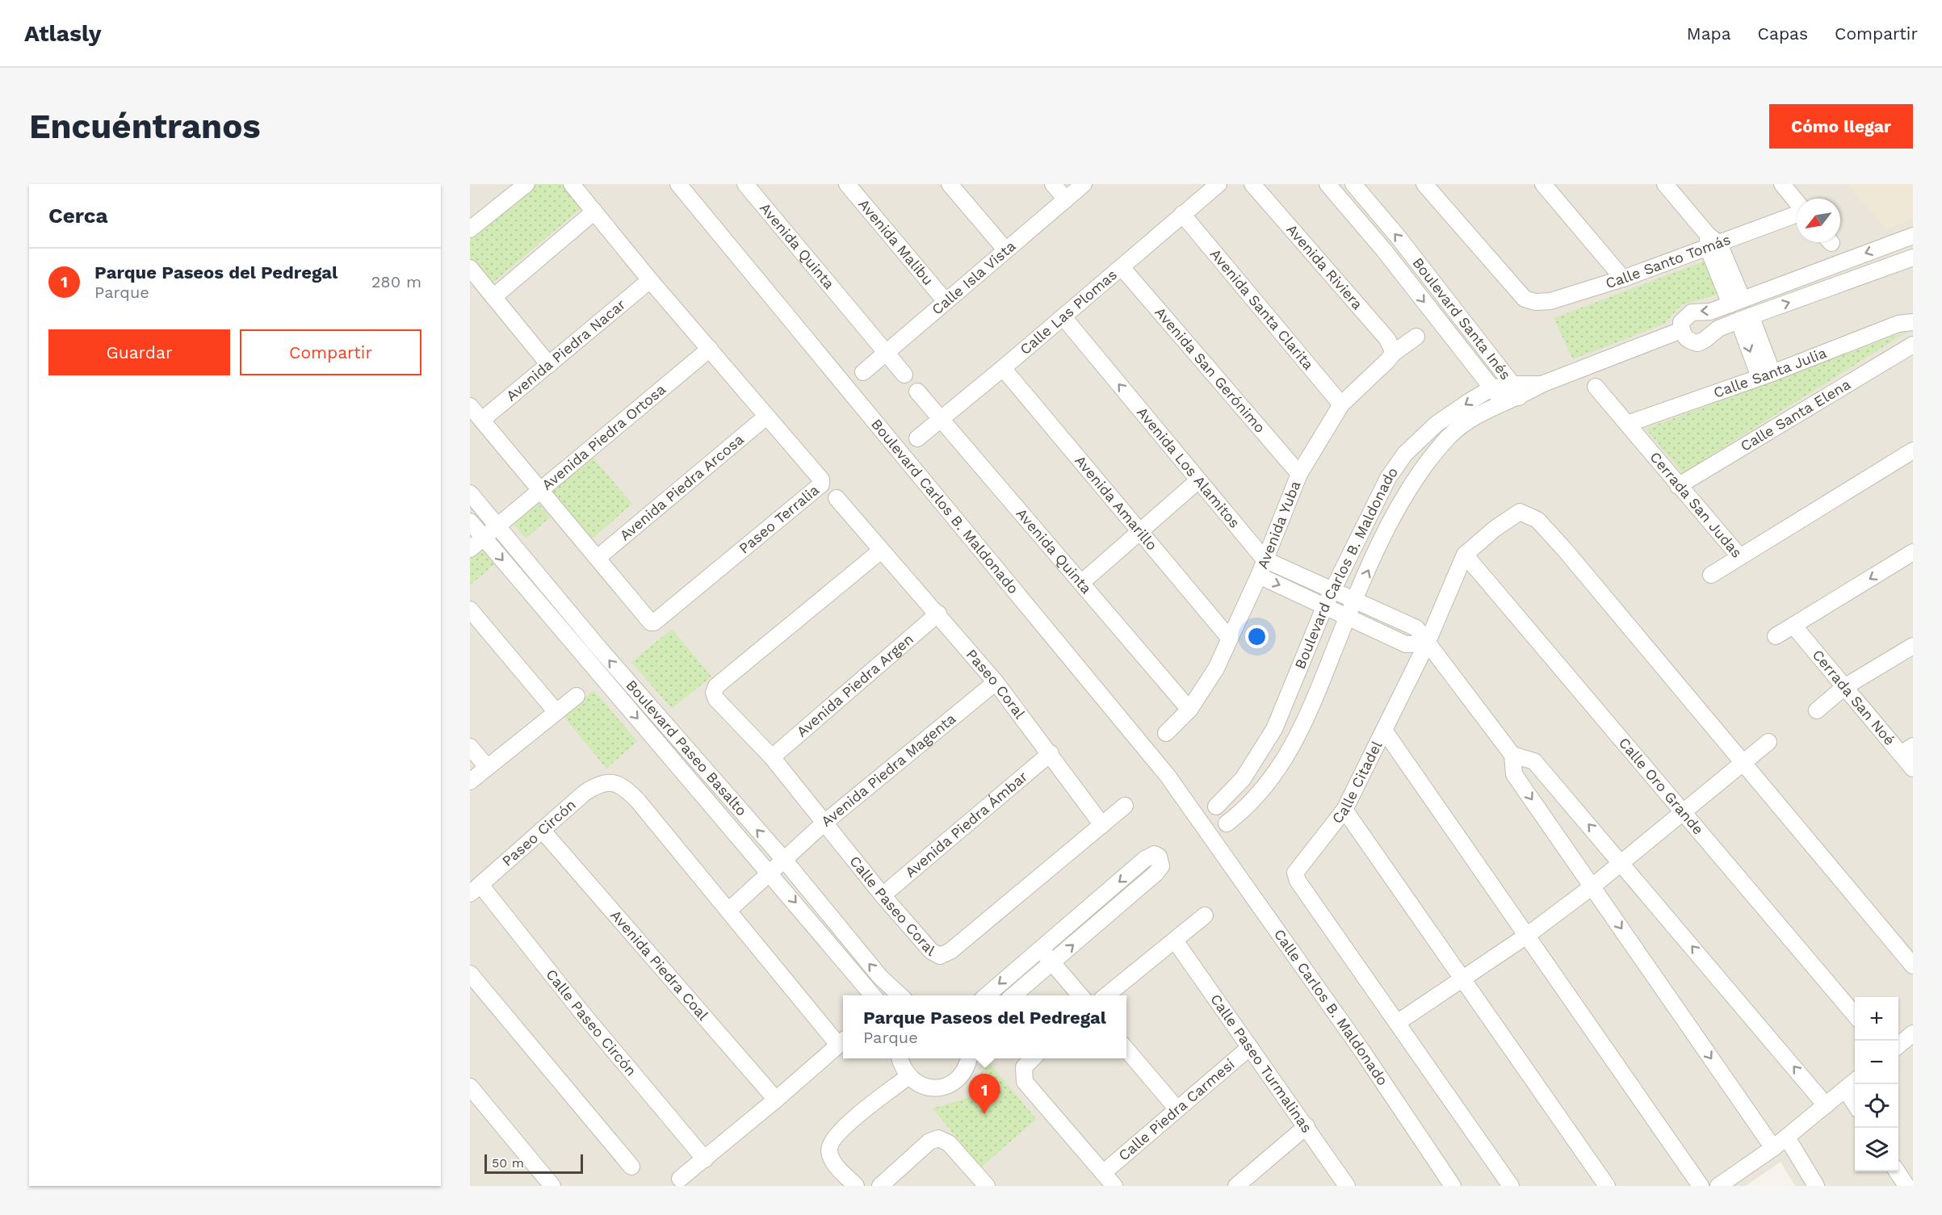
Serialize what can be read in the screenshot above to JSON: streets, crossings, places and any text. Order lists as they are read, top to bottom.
{
  "streets": {
    "street": [
      "Avenida Malibu",
      "Avenida Quinta",
      "Calle Santo Tomás",
      "Avenida Riviera",
      "Calle Isla Vista",
      "Avenida Santa Clarita",
      "Calle Las Plomas",
      "Boulevard Santa Inés",
      "Avenida Piedra Nacar",
      "Avenida San Gerónimo",
      "Calle Santa Julia",
      "Calle Santa Elena",
      "Avenida Piedra Ortosa",
      "Avenida Los Alamitos",
      "Avenida Piedra Arcosa",
      "Cerrada San Judas",
      "Avenida Amarillo",
      "Boulevard Carlos B. Maldonado",
      "Paseo Terralia",
      "Avenida Yuba",
      "Paseo Coral",
      "Avenida Piedra Argen",
      "Cerrada San Noé",
      "Boulevard Paseo Basalto",
      "Avenida Piedra Magenta",
      "Calle Citadel",
      "Calle Oro Grande",
      "Avenida Piedra Ámbar",
      "Paseo Circón",
      "Calle Paseo Coral",
      "Avenida Piedra Coal",
      "Calle Carlos B. Maldonado",
      "Calle Paseo Circón",
      "Calle Paseo Turmalinas",
      "Calle Piedra Carmesí"
    ]
  },
  "crossings": [
    ["Avenida Malibu", "Calle Isla Vista"],
    ["Avenida Quinta", "Calle Isla Vista"],
    ["Avenida Quinta", "Calle Las Plomas"],
    ["Avenida Quinta", "Avenida Yuba"],
    ["Avenida Riviera", "Avenida Yuba"],
    ["Avenida Santa Clarita", "Calle Las Plomas"],
    ["Avenida Santa Clarita", "Avenida Yuba"],
    ["Calle Las Plomas", "Avenida San Gerónimo"],
    ["Calle Las Plomas", "Avenida Los Alamitos"],
    ["Calle Las Plomas", "Avenida Amarillo"],
    ["Boulevard Santa Inés", "Boulevard Carlos B. Maldonado"],
    ["Avenida Piedra Nacar", "Paseo Terralia"],
    ["Avenida San Gerónimo", "Avenida Yuba"],
    ["Calle Santa Julia", "Cerrada San Judas"],
    ["Calle Santa Elena", "Cerrada San Judas"],
    ["Avenida Piedra Ortosa", "Paseo Terralia"],
    ["Avenida Piedra Ortosa", "Boulevard Paseo Basalto"],
    ["Avenida Los Alamitos", "Boulevard Carlos B. Maldonado"],
    ["Avenida Los Alamitos", "Avenida Yuba"],
    ["Avenida Los Alamitos", "Calle Citadel"],
    ["Avenida Piedra Arcosa", "Paseo Terralia"],
    ["Avenida Amarillo", "Avenida Yuba"],
    ["Boulevard Carlos B. Maldonado", "Calle Carlos B. Maldonado"],
    ["Paseo Coral", "Avenida Piedra Argen"],
    ["Paseo Coral", "Avenida Piedra Magenta"],
    ["Paseo Coral", "Avenida Piedra Ámbar"],
    ["Paseo Coral", "Calle Paseo Coral"],
    ["Avenida Piedra Argen", "Calle Paseo Coral"],
    ["Boulevard Paseo Basalto", "Avenida Piedra Magenta"],
    ["Avenida Piedra Magenta", "Paseo Circón"],
    ["Avenida Piedra Magenta", "Calle Paseo Coral"],
    ["Calle Citadel", "Calle Oro Grande"],
    ["Avenida Piedra Ámbar", "Calle Paseo Coral"],
    ["Paseo Circón", "Avenida Piedra Coal"],
    ["Paseo Circón", "Calle Paseo Circón"],
    ["Calle Paseo Turmalinas", "Calle Piedra Carmesí"]
  ],
  "scale_bar": "50 m",
  "north": "bottom left",
  "page": {
    "header": "Atlasly",
    "nav": ["Mapa", "Capas", "Compartir"],
    "buttons": [
      "Cómo llegar",
      ["Guardar", "Compartir"]
    ],
    "title": "Encuéntranos",
    "heading": "Cerca",
    "list": [
      {
        "mark": "1",
        "name": "Parque Paseos del Pedregal",
        "note": "Parque",
        "value": "280 m"
      }
    ],
    "popup": ["Parque Paseos del Pedregal", "Parque"],
    "map_buttons": ["+", "−"],
    "pins": "1",
    "scale": "50 m"
  }
}
